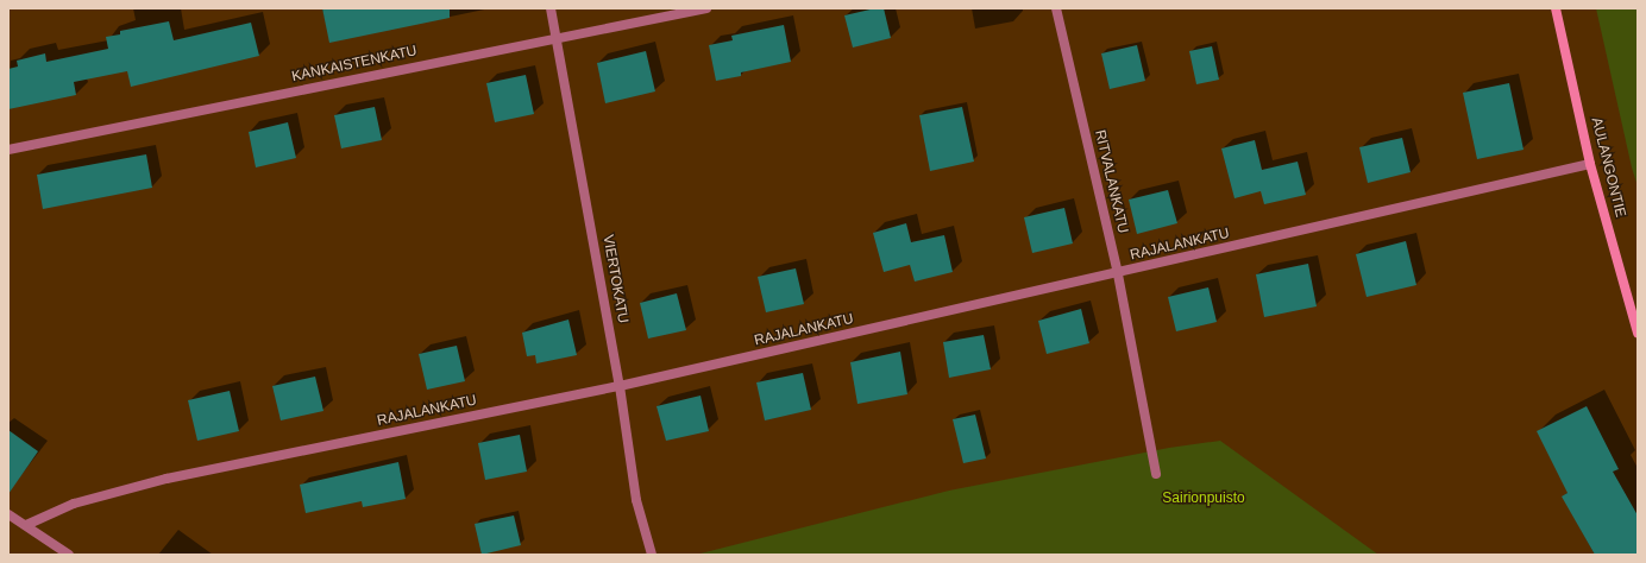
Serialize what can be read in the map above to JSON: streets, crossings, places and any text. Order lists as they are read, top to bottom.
{
  "streets": {
    "main road": ["AULANGONTIE"],
    "street": [
      "KANKAISTENKATU",
      "RITVALANKATU",
      "RAJALANKATU",
      "VIERTOKATU"
    ]
  },
  "crossings": [
    ["KANKAISTENKATU", "VIERTOKATU"],
    ["AULANGONTIE", "RAJALANKATU"],
    ["RITVALANKATU", "RAJALANKATU"],
    ["RAJALANKATU", "VIERTOKATU"]
  ],
  "parks": ["Sairionpuisto"]
}
